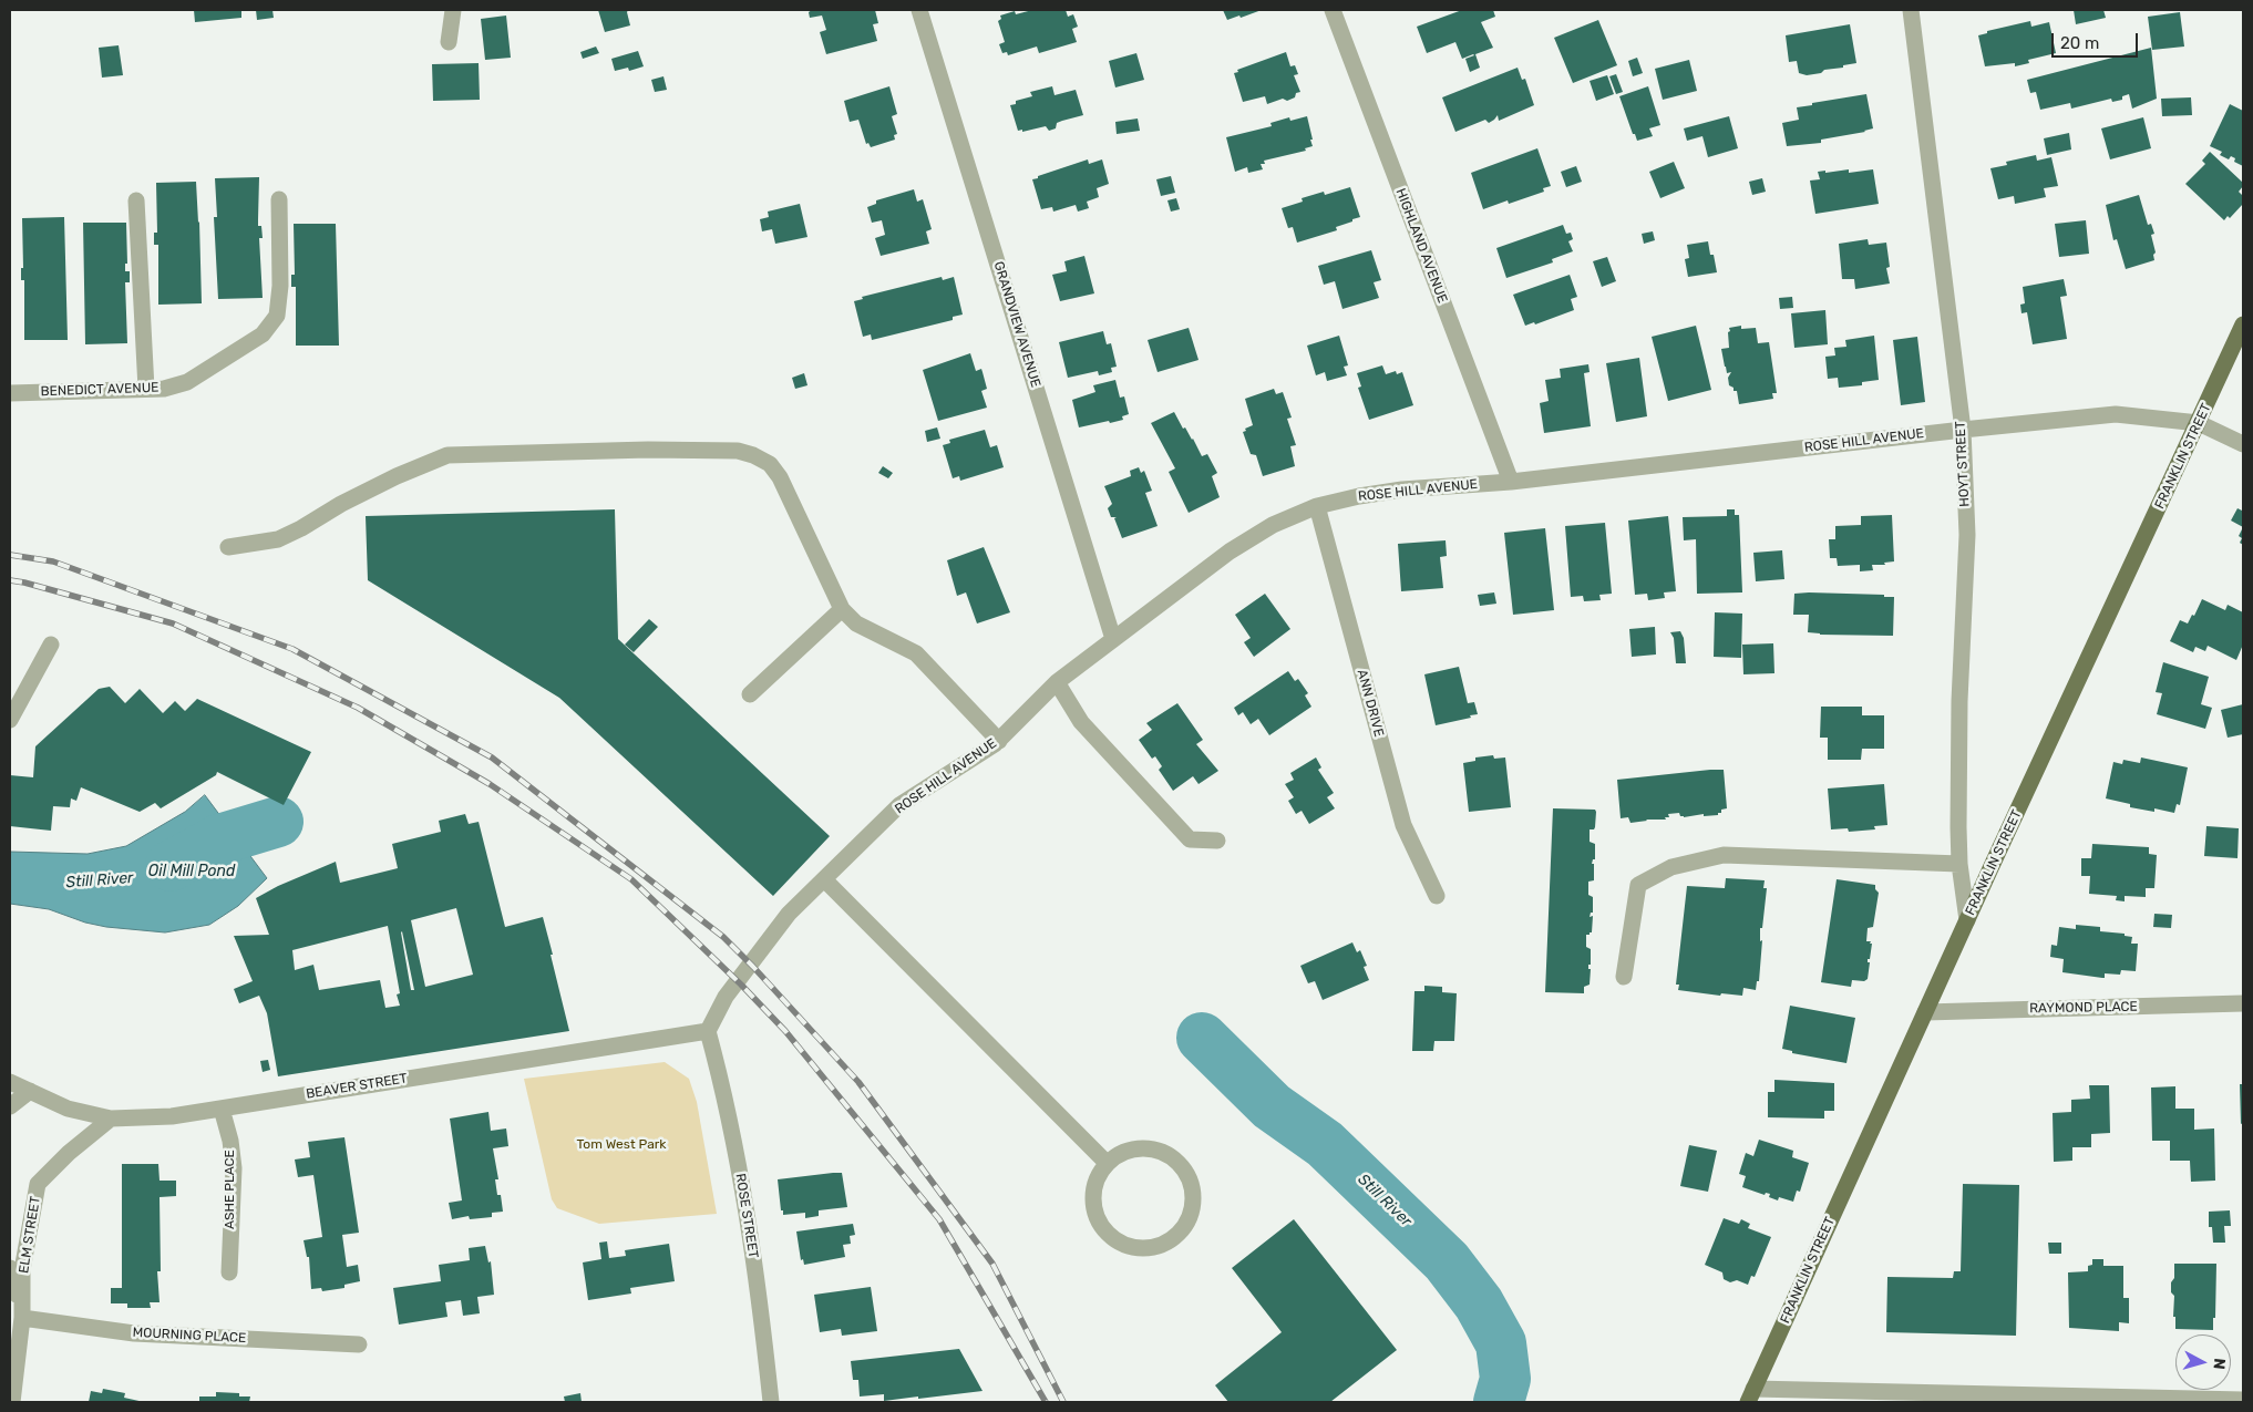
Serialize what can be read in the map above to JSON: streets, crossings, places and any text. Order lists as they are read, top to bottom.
{
  "streets": {
    "main road": ["FRANKLIN STREET"],
    "street": [
      "HIGHLAND AVENUE",
      "GRANDVIEW AVENUE",
      "BENEDICT AVENUE",
      "ROSE HILL AVENUE",
      "HOYT STREET",
      "ANN DRIVE",
      "RAYMOND PLACE",
      "BEAVER STREET",
      "ASHE PLACE",
      "ROSE STREET",
      "ELM STREET",
      "MOURNING PLACE"
    ]
  },
  "crossings": [
    ["HIGHLAND AVENUE", "ROSE HILL AVENUE"],
    ["GRANDVIEW AVENUE", "ROSE HILL AVENUE"],
    ["ROSE HILL AVENUE", "FRANKLIN STREET"],
    ["ROSE HILL AVENUE", "HOYT STREET"],
    ["ROSE HILL AVENUE", "ANN DRIVE"],
    ["ROSE HILL AVENUE", "BEAVER STREET"],
    ["ROSE HILL AVENUE", "ROSE STREET"],
    ["FRANKLIN STREET", "HOYT STREET"],
    ["FRANKLIN STREET", "RAYMOND PLACE"],
    ["BEAVER STREET", "ASHE PLACE"],
    ["BEAVER STREET", "ROSE STREET"],
    ["BEAVER STREET", "ELM STREET"],
    ["ELM STREET", "MOURNING PLACE"]
  ],
  "water": ["Oil Mill Pond", "Still River"],
  "parks": ["Tom West Park"],
  "scale_bar": "20 m",
  "north": "right"
}
